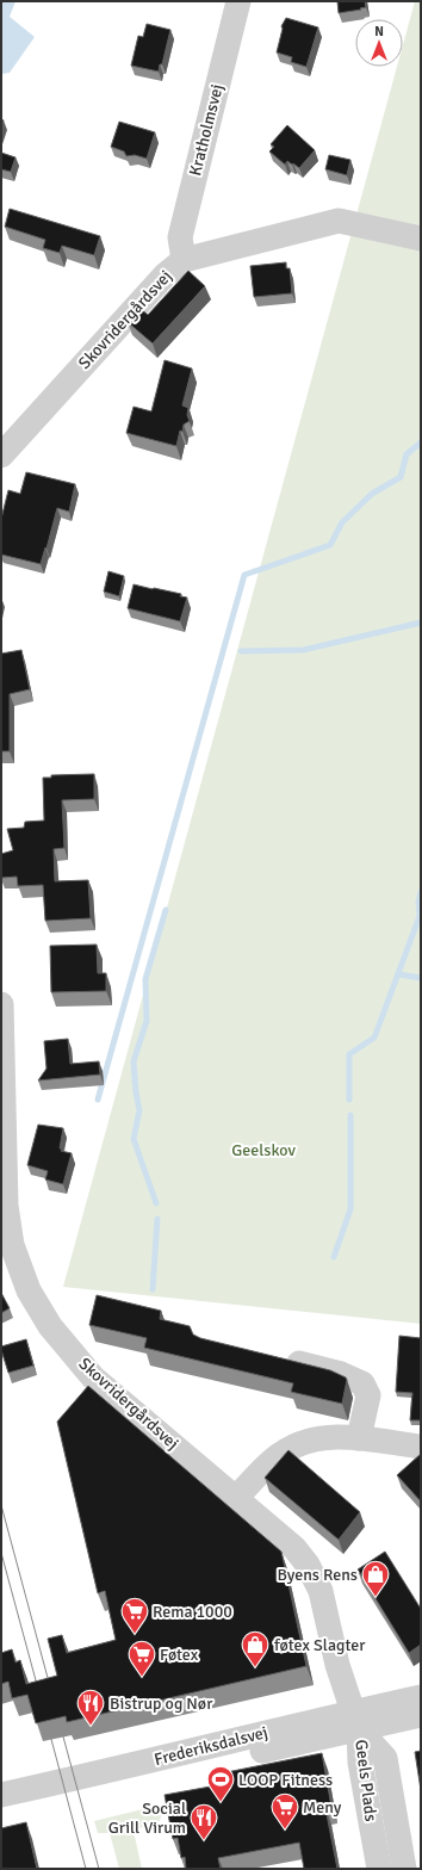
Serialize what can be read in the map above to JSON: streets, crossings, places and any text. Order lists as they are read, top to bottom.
{
  "streets": {
    "street": [
      "Kratholmsvej",
      "Skovridergårdsvej",
      "Frederiksdalsvej",
      "Geels Plads"
    ]
  },
  "crossings": [
    ["Kratholmsvej", "Skovridergårdsvej"],
    ["Skovridergårdsvej", "Frederiksdalsvej"],
    ["Skovridergårdsvej", "Geels Plads"],
    ["Frederiksdalsvej", "Geels Plads"]
  ],
  "parks": ["Geelskov"],
  "places": {
    "shop": ["Byens Rens", "føtex Slagter"],
    "supermarket": ["Rema 1000", "Føtex", "Meny"],
    "restaurant": ["Bistrup og Nør", "Social Grill Virum"],
    "sports": ["LOOP Fitness"]
  },
  "north": "top"
}
